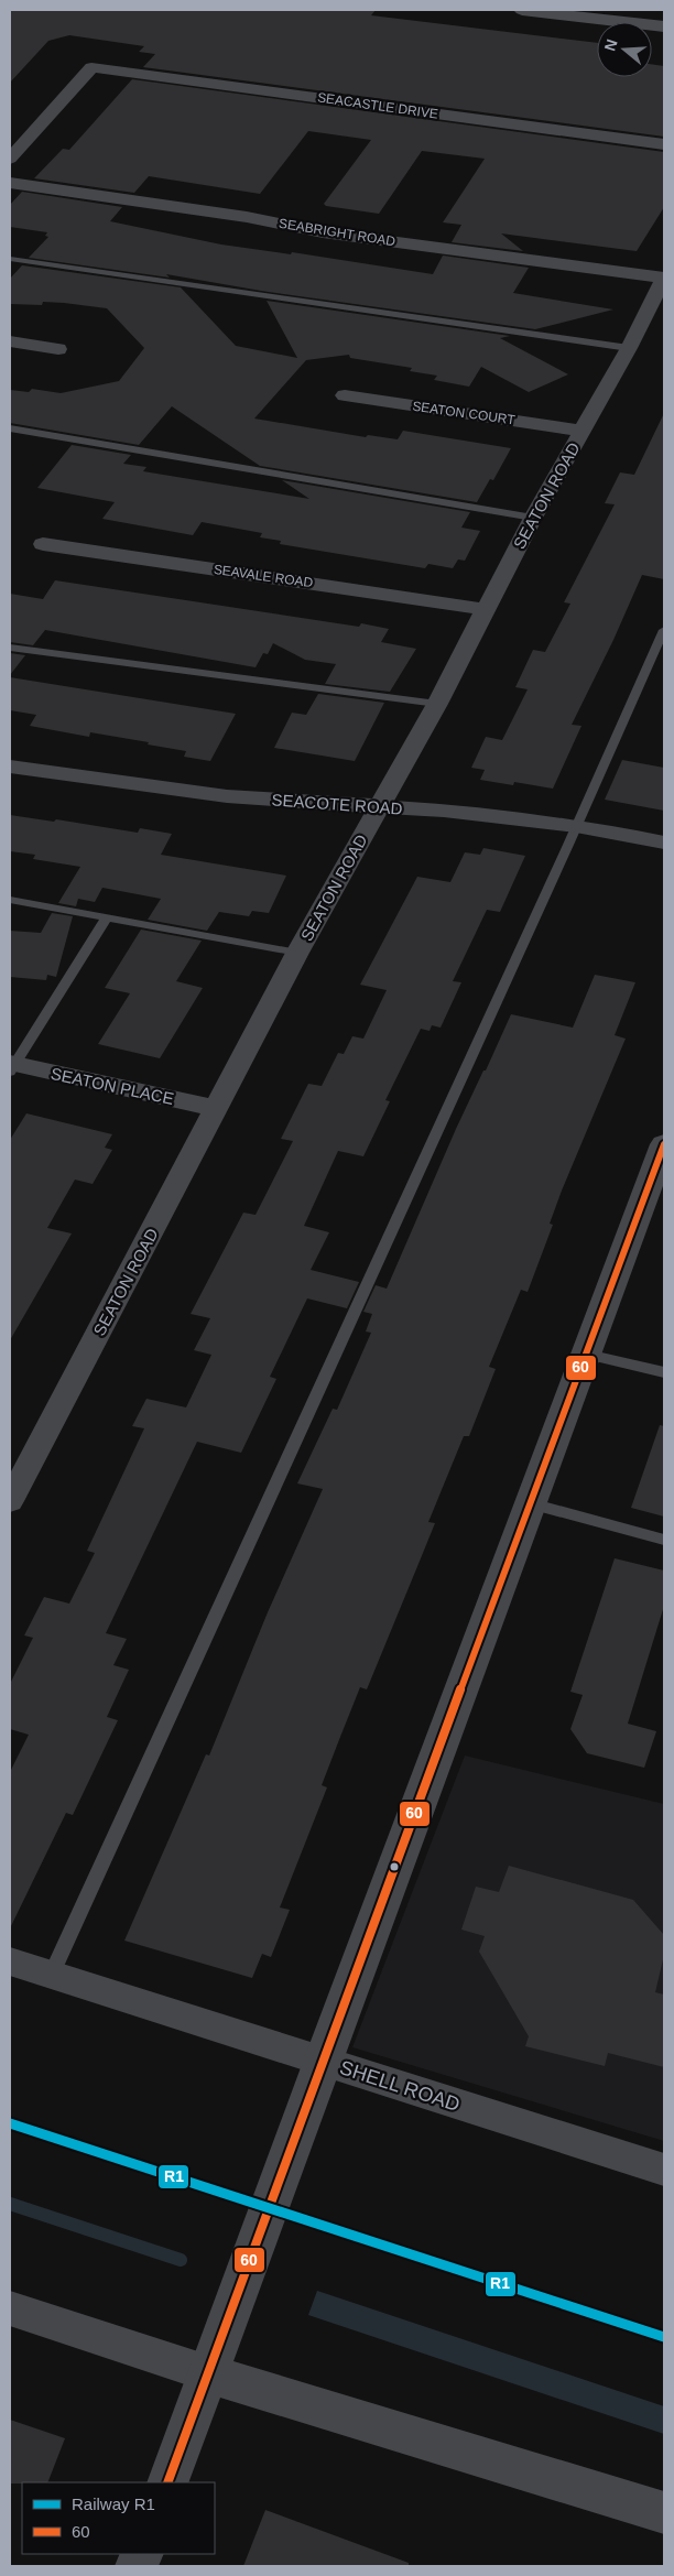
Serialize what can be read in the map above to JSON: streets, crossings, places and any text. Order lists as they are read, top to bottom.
{
  "streets": {
    "street": [
      "SEACASTLE DRIVE",
      "SEABRIGHT ROAD",
      "SEATON COURT",
      "SEATON ROAD",
      "SEAVALE ROAD",
      "SEACOTE ROAD",
      "SEATON PLACE",
      "SHELL ROAD"
    ]
  },
  "crossings": [
    ["SEABRIGHT ROAD", "SEATON ROAD"],
    ["SEATON COURT", "SEATON ROAD"],
    ["SEATON ROAD", "SEAVALE ROAD"],
    ["SEATON ROAD", "SEACOTE ROAD"],
    ["SEATON ROAD", "SEATON PLACE"]
  ],
  "lines": ["transit line 60", "rail line R1"],
  "legend": ["Railway R1", "60"],
  "north": "left"
}
